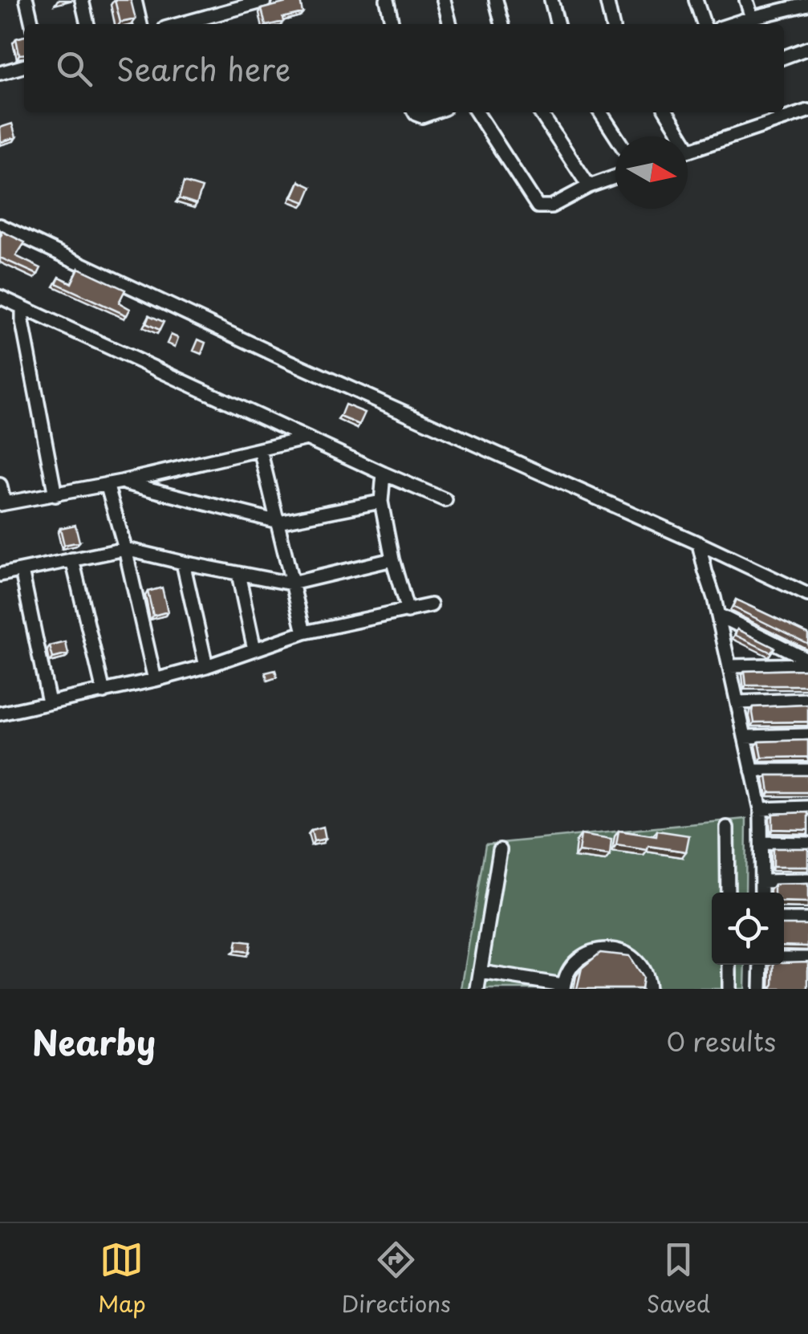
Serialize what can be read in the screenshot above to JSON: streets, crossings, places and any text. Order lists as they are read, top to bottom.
{
  "north": "right",
  "page": {
    "search": "Search here",
    "heading": ["Nearby", "0 results"],
    "nav": ["Map", "Directions", "Saved"]
  }
}
